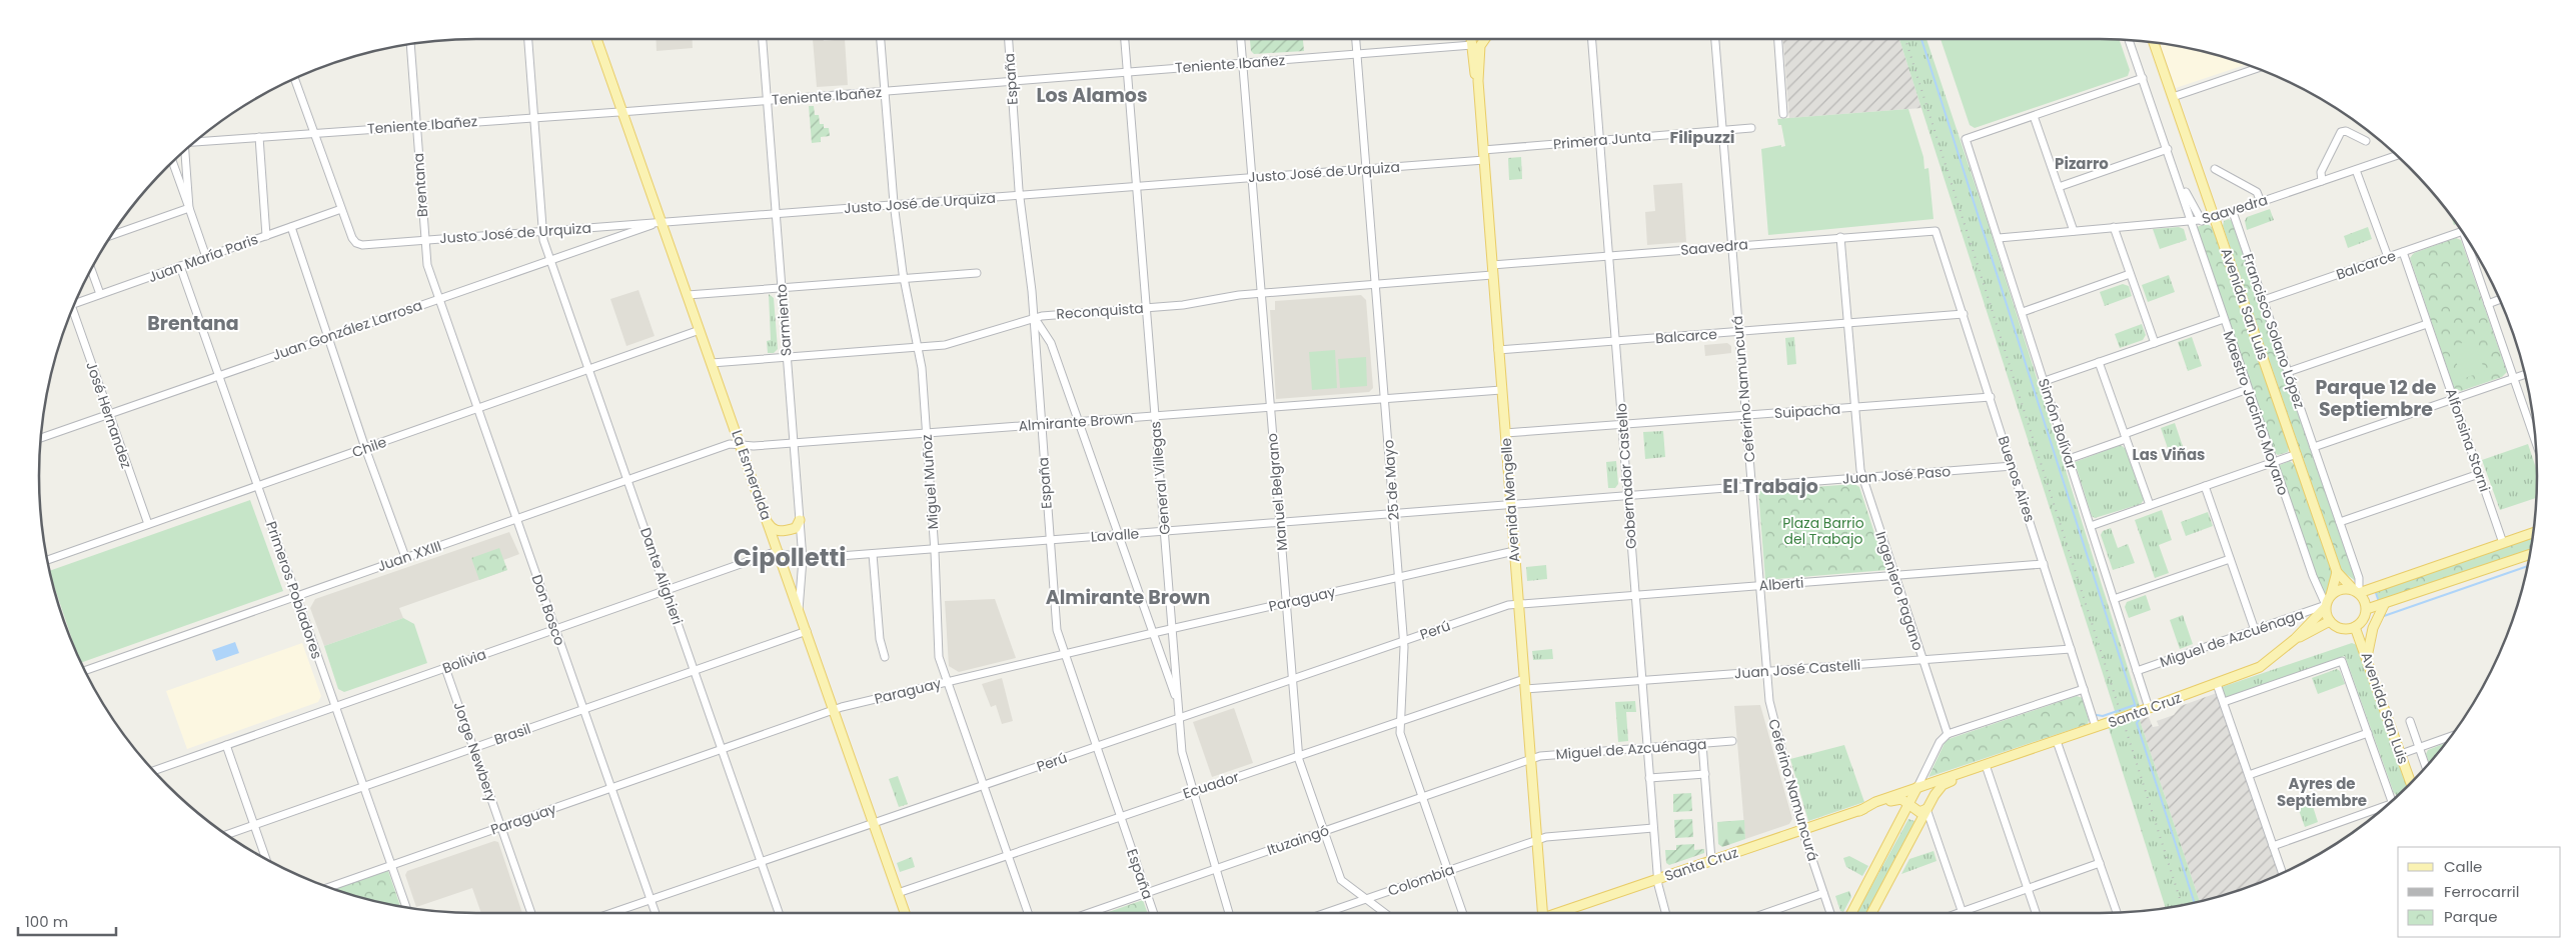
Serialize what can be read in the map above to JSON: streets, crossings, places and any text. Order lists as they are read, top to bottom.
{
  "streets": {
    "main road": [
      "Avenida San Luis",
      "La Esmeralda",
      "Avenida Mengelle",
      "Santa Cruz"
    ],
    "street": [
      "Teniente Ibañez",
      "España",
      "Primera Junta",
      "Justo José de Urquiza",
      "Brentana",
      "Saavedra",
      "Juan María Paris",
      "Balcarce",
      "Reconquista",
      "Sarmiento",
      "Juan González Larrosa",
      "Francisco Solano López",
      "Ceferino Namuncurá",
      "Suipacha",
      "Maestro Jacinto Moyano",
      "José Hernandez",
      "Almirante Brown",
      "Simón Bolívar",
      "Alfonsina Storni",
      "Chile",
      "Juan José Paso",
      "Gobernador Castello",
      "General Villegas",
      "Buenos Aires",
      "25 de Mayo",
      "Miguel Muñoz",
      "Manuel Belgrano",
      "Lavalle",
      "Juan XXIII",
      "Dante Alighieri",
      "Alberti",
      "Primeros Pobladores",
      "Ingeniero Pagano",
      "Paraguay",
      "Don Bosco",
      "Perú",
      "Miguel de Azcuénaga",
      "Bolivia",
      "Juan José Castelli",
      "Brasil",
      "Jorge Newbery",
      "Ecuador",
      "Ituzaingó",
      "Colombia"
    ]
  },
  "crossings": [
    ["Teniente Ibañez", "España"],
    ["Teniente Ibañez", "Brentana"],
    ["Teniente Ibañez", "Sarmiento"],
    ["Teniente Ibañez", "La Esmeralda"],
    ["Teniente Ibañez", "General Villegas"],
    ["Teniente Ibañez", "25 de Mayo"],
    ["Teniente Ibañez", "Miguel Muñoz"],
    ["Teniente Ibañez", "Manuel Belgrano"],
    ["Teniente Ibañez", "Avenida Mengelle"],
    ["Teniente Ibañez", "Dante Alighieri"],
    ["España", "Justo José de Urquiza"],
    ["España", "Reconquista"],
    ["España", "Almirante Brown"],
    ["España", "Lavalle"],
    ["España", "Paraguay"],
    ["España", "Perú"],
    ["España", "Ecuador"],
    ["España", "Ituzaingó"],
    ["Primera Junta", "Ceferino Namuncurá"],
    ["Primera Junta", "Gobernador Castello"],
    ["Primera Junta", "Avenida Mengelle"],
    ["Justo José de Urquiza", "Brentana"],
    ["Justo José de Urquiza", "Juan María Paris"],
    ["Justo José de Urquiza", "Sarmiento"],
    ["Justo José de Urquiza", "Juan González Larrosa"],
    ["Justo José de Urquiza", "La Esmeralda"],
    ["Justo José de Urquiza", "General Villegas"],
    ["Justo José de Urquiza", "25 de Mayo"],
    ["Justo José de Urquiza", "Miguel Muñoz"],
    ["Justo José de Urquiza", "Manuel Belgrano"],
    ["Justo José de Urquiza", "Avenida Mengelle"],
    ["Justo José de Urquiza", "Dante Alighieri"],
    ["Brentana", "Juan González Larrosa"],
    ["Brentana", "Don Bosco"],
    ["Saavedra", "Avenida San Luis"],
    ["Saavedra", "Reconquista"],
    ["Saavedra", "Francisco Solano López"],
    ["Saavedra", "Ceferino Namuncurá"],
    ["Saavedra", "Maestro Jacinto Moyano"],
    ["Saavedra", "Simón Bolívar"],
    ["Saavedra", "Gobernador Castello"],
    ["Saavedra", "Buenos Aires"],
    ["Saavedra", "Avenida Mengelle"],
    ["Saavedra", "Ingeniero Pagano"],
    ["Juan María Paris", "Primeros Pobladores"],
    ["Balcarce", "Francisco Solano López"],
    ["Balcarce", "Ceferino Namuncurá"],
    ["Balcarce", "Alfonsina Storni"],
    ["Balcarce", "Gobernador Castello"],
    ["Balcarce", "Buenos Aires"],
    ["Balcarce", "Avenida Mengelle"],
    ["Balcarce", "Ingeniero Pagano"],
    ["Avenida San Luis", "Francisco Solano López"],
    ["Avenida San Luis", "Maestro Jacinto Moyano"],
    ["Avenida San Luis", "Miguel de Azcuénaga"],
    ["Avenida San Luis", "Santa Cruz"],
    ["Reconquista", "Sarmiento"],
    ["Reconquista", "La Esmeralda"],
    ["Reconquista", "General Villegas"],
    ["Reconquista", "25 de Mayo"],
    ["Reconquista", "Miguel Muñoz"],
    ["Reconquista", "Manuel Belgrano"],
    ["Reconquista", "Avenida Mengelle"],
    ["Sarmiento", "Almirante Brown"],
    ["Sarmiento", "La Esmeralda"],
    ["Sarmiento", "Lavalle"],
    ["Juan González Larrosa", "José Hernandez"],
    ["Juan González Larrosa", "La Esmeralda"],
    ["Juan González Larrosa", "Dante Alighieri"],
    ["Juan González Larrosa", "Primeros Pobladores"],
    ["Juan González Larrosa", "Don Bosco"],
    ["Francisco Solano López", "Maestro Jacinto Moyano"],
    ["Francisco Solano López", "Miguel de Azcuénaga"],
    ["Francisco Solano López", "Santa Cruz"],
    ["Ceferino Namuncurá", "Suipacha"],
    ["Ceferino Namuncurá", "Juan José Paso"],
    ["Ceferino Namuncurá", "Alberti"],
    ["Ceferino Namuncurá", "Juan José Castelli"],
    ["Ceferino Namuncurá", "Santa Cruz"],
    ["Suipacha", "Gobernador Castello"],
    ["Suipacha", "Buenos Aires"],
    ["Suipacha", "Avenida Mengelle"],
    ["Suipacha", "Ingeniero Pagano"],
    ["Maestro Jacinto Moyano", "Miguel de Azcuénaga"],
    ["Maestro Jacinto Moyano", "Santa Cruz"],
    ["José Hernandez", "Chile"],
    ["Almirante Brown", "La Esmeralda"],
    ["Almirante Brown", "General Villegas"],
    ["Almirante Brown", "25 de Mayo"],
    ["Almirante Brown", "Miguel Muñoz"],
    ["Almirante Brown", "Manuel Belgrano"],
    ["Almirante Brown", "Avenida Mengelle"],
    ["Almirante Brown", "Juan XXIII"],
    ["Simón Bolívar", "Miguel de Azcuénaga"],
    ["Simón Bolívar", "Santa Cruz"],
    ["Chile", "La Esmeralda"],
    ["Chile", "Dante Alighieri"],
    ["Chile", "Primeros Pobladores"],
    ["Chile", "Don Bosco"],
    ["La Esmeralda", "Lavalle"],
    ["La Esmeralda", "Juan XXIII"],
    ["La Esmeralda", "Paraguay"],
    ["La Esmeralda", "Perú"],
    ["La Esmeralda", "Bolivia"],
    ["La Esmeralda", "Brasil"],
    ["La Esmeralda", "Ecuador"],
    ["Juan José Paso", "Gobernador Castello"],
    ["Juan José Paso", "Buenos Aires"],
    ["Juan José Paso", "Avenida Mengelle"],
    ["Juan José Paso", "Lavalle"],
    ["Juan José Paso", "Ingeniero Pagano"],
    ["Gobernador Castello", "Alberti"],
    ["Gobernador Castello", "Miguel de Azcuénaga"],
    ["Gobernador Castello", "Juan José Castelli"],
    ["Gobernador Castello", "Santa Cruz"],
    ["Gobernador Castello", "Colombia"],
    ["General Villegas", "Lavalle"],
    ["General Villegas", "Paraguay"],
    ["General Villegas", "Perú"],
    ["General Villegas", "Ecuador"],
    ["General Villegas", "Ituzaingó"],
    ["Buenos Aires", "Alberti"],
    ["Buenos Aires", "Juan José Castelli"],
    ["Buenos Aires", "Santa Cruz"],
    ["25 de Mayo", "Lavalle"],
    ["25 de Mayo", "Paraguay"],
    ["25 de Mayo", "Perú"],
    ["25 de Mayo", "Ecuador"],
    ["25 de Mayo", "Ituzaingó"],
    ["25 de Mayo", "Colombia"],
    ["Miguel Muñoz", "Lavalle"],
    ["Miguel Muñoz", "Paraguay"],
    ["Miguel Muñoz", "Perú"],
    ["Miguel Muñoz", "Ecuador"],
    ["Manuel Belgrano", "Lavalle"],
    ["Manuel Belgrano", "Paraguay"],
    ["Manuel Belgrano", "Perú"],
    ["Manuel Belgrano", "Ecuador"],
    ["Manuel Belgrano", "Ituzaingó"],
    ["Manuel Belgrano", "Colombia"],
    ["Avenida Mengelle", "Lavalle"],
    ["Avenida Mengelle", "Alberti"],
    ["Avenida Mengelle", "Paraguay"],
    ["Avenida Mengelle", "Perú"],
    ["Avenida Mengelle", "Miguel de Azcuénaga"],
    ["Avenida Mengelle", "Juan José Castelli"],
    ["Avenida Mengelle", "Ecuador"],
    ["Avenida Mengelle", "Ituzaingó"],
    ["Avenida Mengelle", "Colombia"],
    ["Lavalle", "Bolivia"],
    ["Juan XXIII", "Dante Alighieri"],
    ["Juan XXIII", "Primeros Pobladores"],
    ["Juan XXIII", "Don Bosco"],
    ["Dante Alighieri", "Paraguay"],
    ["Dante Alighieri", "Perú"],
    ["Dante Alighieri", "Bolivia"],
    ["Dante Alighieri", "Brasil"],
    ["Alberti", "Ingeniero Pagano"],
    ["Alberti", "Perú"],
    ["Primeros Pobladores", "Paraguay"],
    ["Primeros Pobladores", "Bolivia"],
    ["Primeros Pobladores", "Brasil"],
    ["Ingeniero Pagano", "Juan José Castelli"],
    ["Paraguay", "Don Bosco"],
    ["Paraguay", "Jorge Newbery"],
    ["Don Bosco", "Perú"],
    ["Don Bosco", "Bolivia"],
    ["Don Bosco", "Brasil"],
    ["Miguel de Azcuénaga", "Santa Cruz"],
    ["Miguel de Azcuénaga", "Ituzaingó"],
    ["Bolivia", "Jorge Newbery"],
    ["Brasil", "Jorge Newbery"]
  ],
  "districts": [
    "Los Alamos",
    "Filipuzzi",
    "Pizarro",
    "Brentana",
    "Parque 12 de Septiembre",
    "Las Viñas",
    "El Trabajo",
    "Cipolletti",
    "Almirante Brown",
    "Ayres de Septiembre"
  ],
  "parks": ["Plaza Barrio del Trabajo"],
  "legend": ["Calle", "Ferrocarril", "Parque"],
  "scale_bar": "100 m"
}
